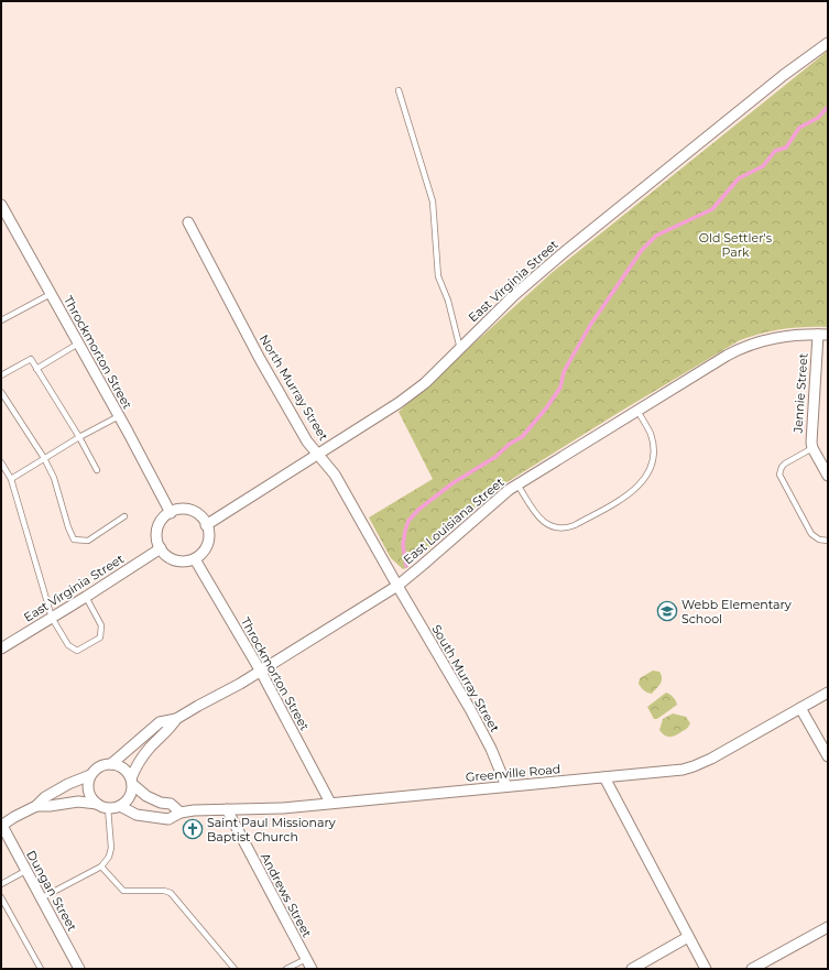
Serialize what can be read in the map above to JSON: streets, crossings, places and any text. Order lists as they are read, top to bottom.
{
  "streets": {
    "street": [
      "East Virginia Street",
      "Throckmorton Street",
      "North Murray Street",
      "Jennie Street",
      "East Louisiana Street",
      "South Murray Street",
      "Greenville Road",
      "Dungan Street",
      "Andrews Street"
    ]
  },
  "crossings": [
    ["East Virginia Street", "Throckmorton Street"],
    ["East Virginia Street", "North Murray Street"],
    ["Throckmorton Street", "East Louisiana Street"],
    ["Throckmorton Street", "Greenville Road"],
    ["North Murray Street", "East Louisiana Street"],
    ["North Murray Street", "South Murray Street"],
    ["Jennie Street", "East Louisiana Street"],
    ["East Louisiana Street", "South Murray Street"],
    ["East Louisiana Street", "Greenville Road"],
    ["South Murray Street", "Greenville Road"],
    ["Greenville Road", "Andrews Street"]
  ],
  "parks": ["Old Settler's Park"],
  "places": {
    "school or university": ["Webb Elementary School"],
    "church": ["Saint Paul Missionary Baptist Church"]
  }
}
